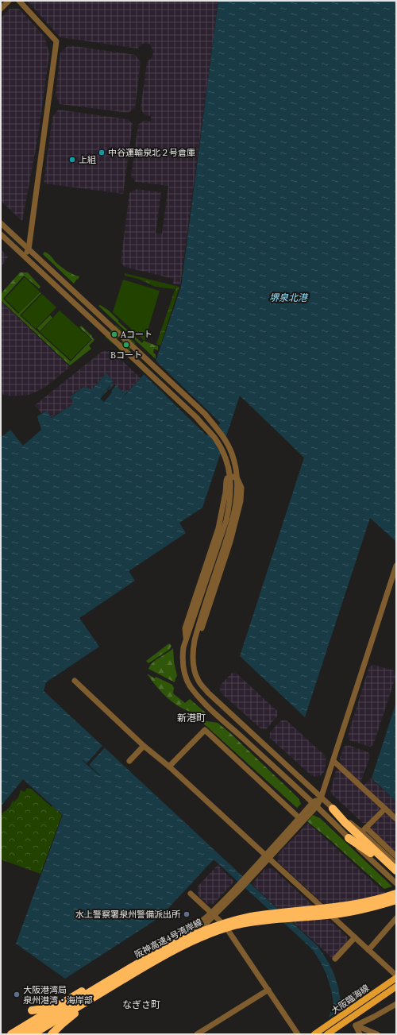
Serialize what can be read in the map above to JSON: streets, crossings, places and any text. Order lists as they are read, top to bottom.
{
  "streets": {
    "highway": ["阪神高速4号湾岸線"],
    "main road": ["大阪臨海線"]
  },
  "districts": ["新港町", "なぎさ町"],
  "water": ["堺泉北港"],
  "places": [
    "中谷運輸泉北２号倉庫",
    "上組",
    "Aコート",
    "Bコート",
    "水上警察署泉州警備派出所",
    "大阪港湾局 泉州港湾・海岸部"
  ]
}
